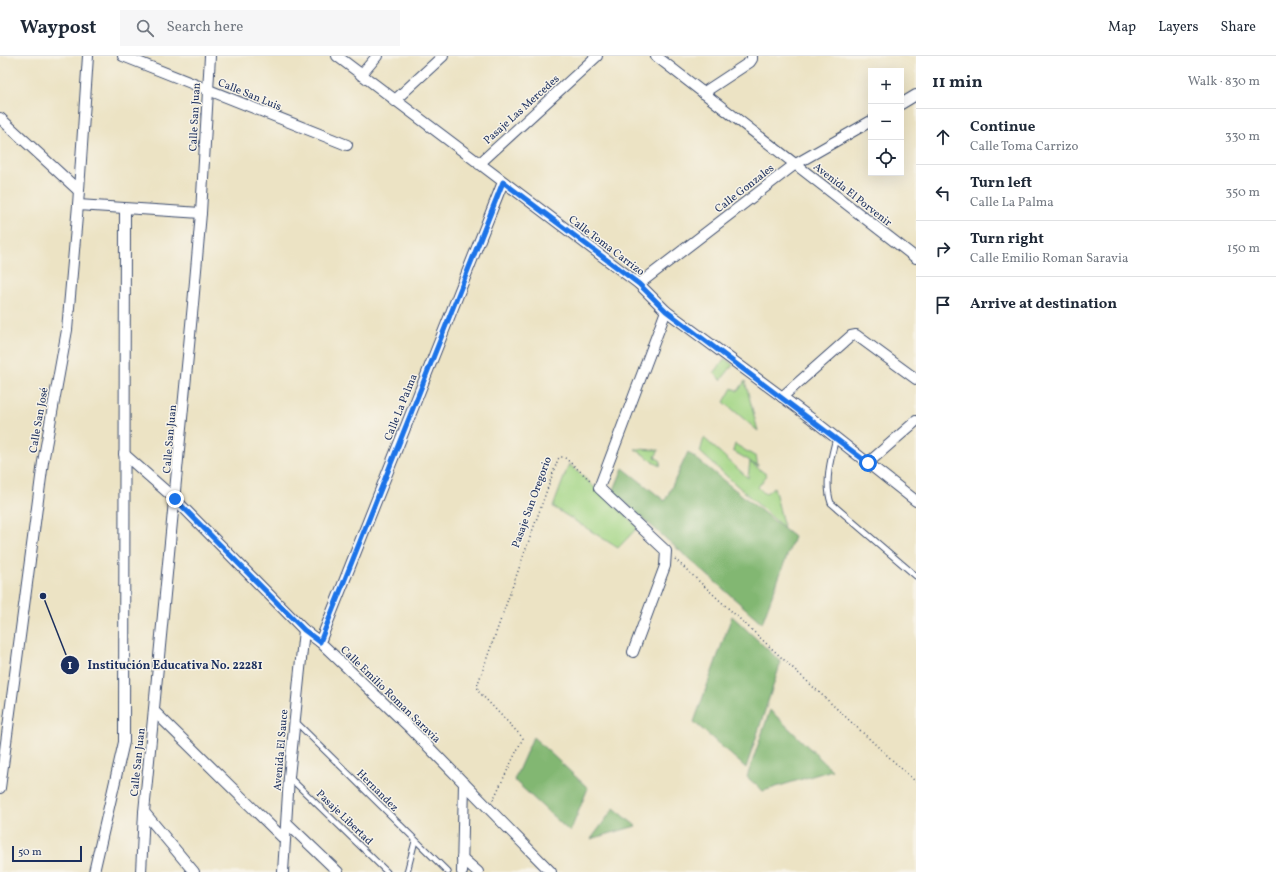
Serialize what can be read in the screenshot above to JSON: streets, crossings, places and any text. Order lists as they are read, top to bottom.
{
  "streets": {
    "street": [
      "Calle San Luis",
      "Pasaje Las Mercedes",
      "Calle San Juan",
      "Calle Gonzales",
      "Avenida El Porvenir",
      "Calle Toma Carrizo",
      "Calle La Palma",
      "Calle San José",
      "Calle Emilio Roman Saravia",
      "Avenida El Sauce"
    ],
    "lane": ["Hernandez", "Pasaje Libertad"],
    "path": ["Pasaje San Oregorio"]
  },
  "crossings": [
    ["Calle San Luis", "Calle San Juan"],
    ["Pasaje Las Mercedes", "Calle Toma Carrizo"],
    ["Calle San Juan", "Calle Emilio Roman Saravia"],
    ["Calle Gonzales", "Avenida El Porvenir"],
    ["Calle Gonzales", "Calle Toma Carrizo"],
    ["Calle Toma Carrizo", "Calle La Palma"],
    ["Calle La Palma", "Calle Emilio Roman Saravia"],
    ["Pasaje San Oregorio", "Calle Emilio Roman Saravia"],
    ["Calle Emilio Roman Saravia", "Avenida El Sauce"],
    ["Avenida El Sauce", "Hernandez"],
    ["Avenida El Sauce", "Pasaje Libertad"]
  ],
  "places": ["Institución Educativa No. 22281"],
  "scale_bar": "50 m",
  "page": {
    "header": "Waypost",
    "search": "Search here",
    "nav": ["Map", "Layers", "Share"],
    "heading": ["11 min", "Walk · 830 m"],
    "map_buttons": ["+", "−"],
    "list": [
      ["Continue", "Calle Toma Carrizo", "330 m"],
      ["Turn left", "Calle La Palma", "350 m"],
      ["Turn right", "Calle Emilio Roman Saravia", "150 m"],
      "Arrive at destination"
    ],
    "scale": "50 m"
  }
}
